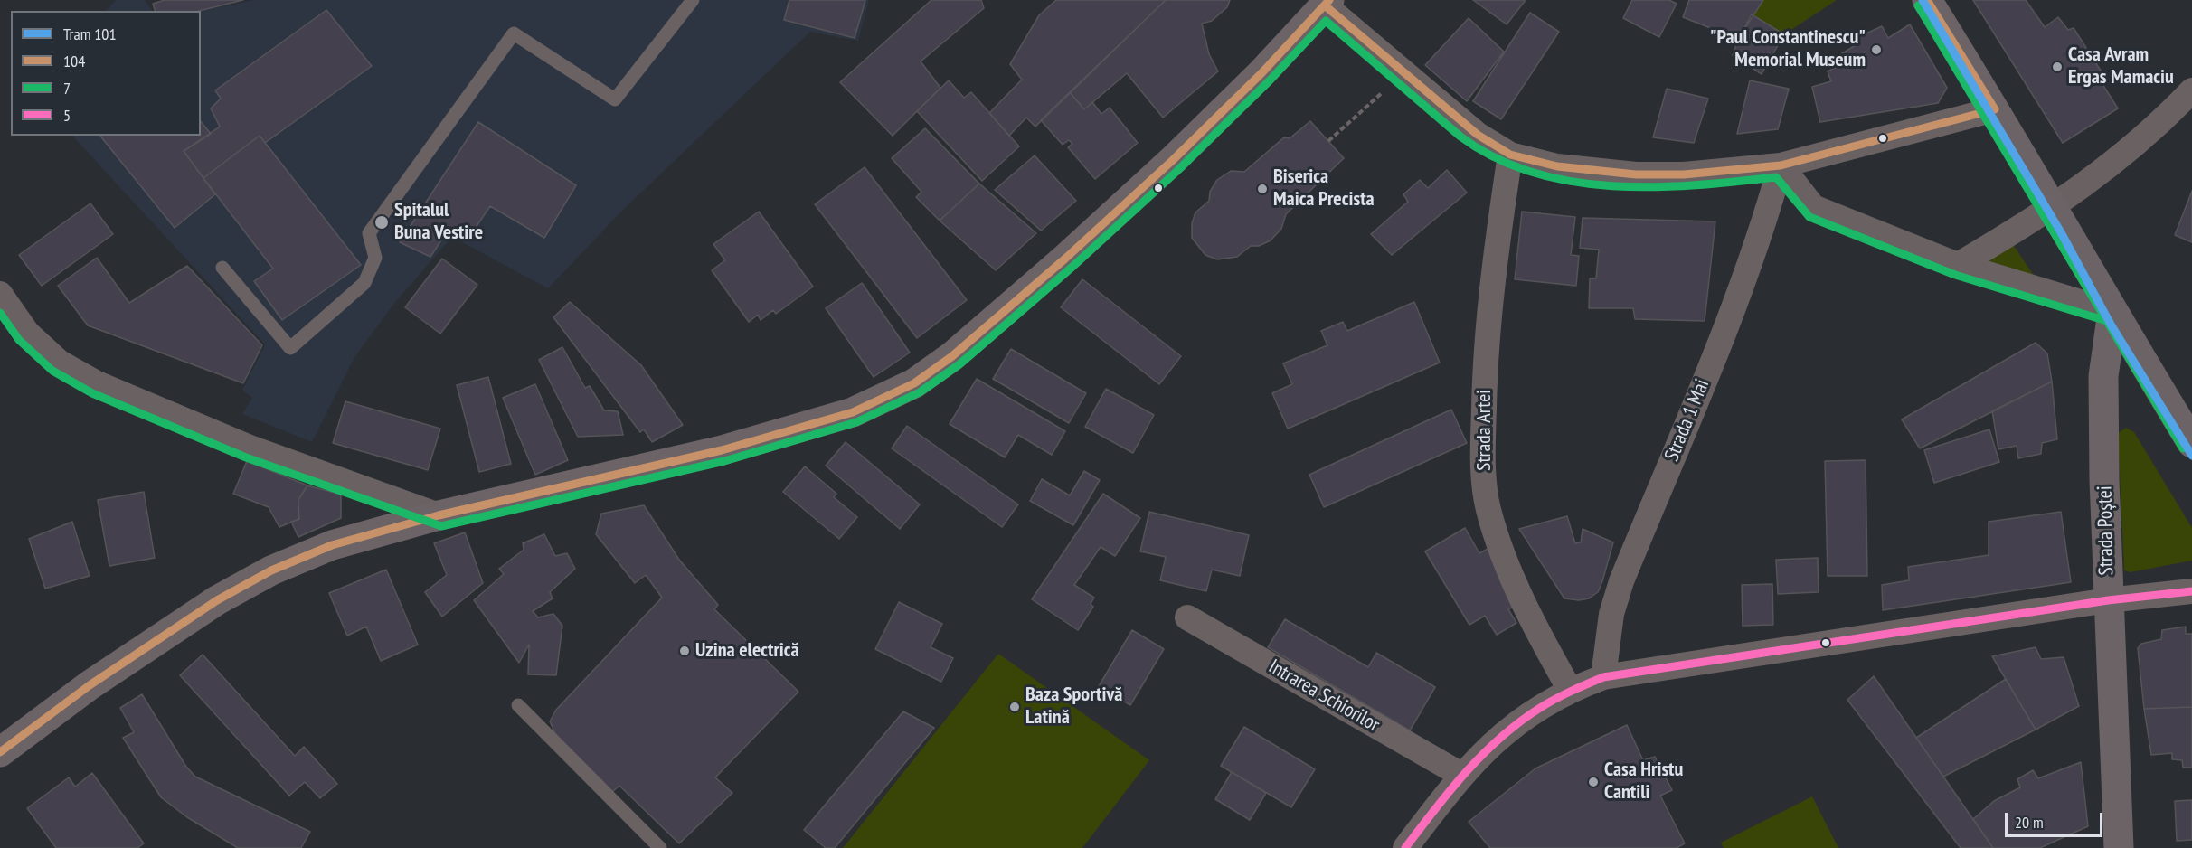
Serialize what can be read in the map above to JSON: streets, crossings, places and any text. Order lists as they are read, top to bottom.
{
  "streets": {
    "main road": ["Strada Poștei"],
    "street": ["Strada 1 Mai", "Strada Artei", "Intrarea Schiorilor"]
  },
  "places": [
    "\"Paul Constantinescu\" Memorial Museum",
    "Casa Avram Ergas Mamaciu",
    "Biserica Maica Precista",
    "Spitalul Buna Vestire",
    "Uzina electrică",
    "Baza Sportivă Latină",
    "Casa Hristu Cantili"
  ],
  "lines": [
    "tram line 101",
    "transit line 104",
    "transit line 7",
    "transit line 5"
  ],
  "legend": [
    "Tram 101",
    "104",
    "7",
    "5"
  ],
  "scale_bar": "20 m"
}
